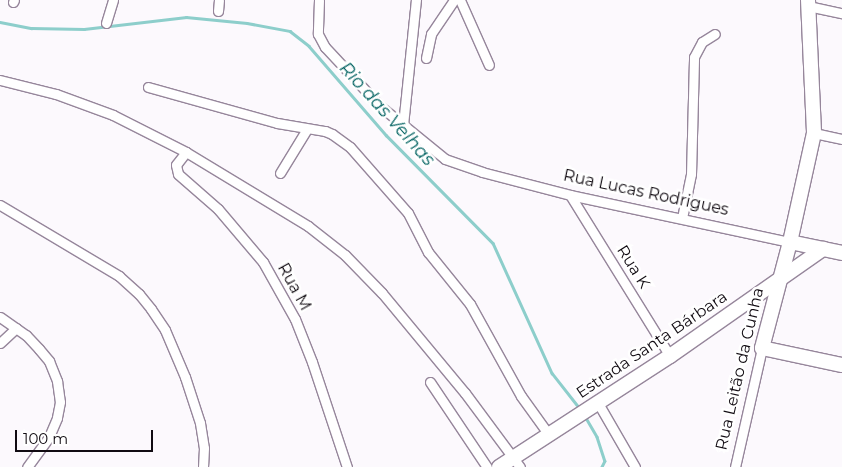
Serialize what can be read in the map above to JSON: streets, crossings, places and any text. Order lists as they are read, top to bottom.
{
  "streets": {
    "street": [
      "Rua Lucas Rodrigues",
      "Rua K",
      "Rua M",
      "Estrada Santa Bárbara",
      "Rua Leitão da Cunha"
    ]
  },
  "crossings": [
    ["Rua Lucas Rodrigues", "Rua K"],
    ["Rua Lucas Rodrigues", "Estrada Santa Bárbara"],
    ["Rua Lucas Rodrigues", "Rua Leitão da Cunha"],
    ["Rua K", "Estrada Santa Bárbara"],
    ["Estrada Santa Bárbara", "Rua Leitão da Cunha"]
  ],
  "water": ["Rio das Velhas"],
  "scale_bar": "100 m"
}
